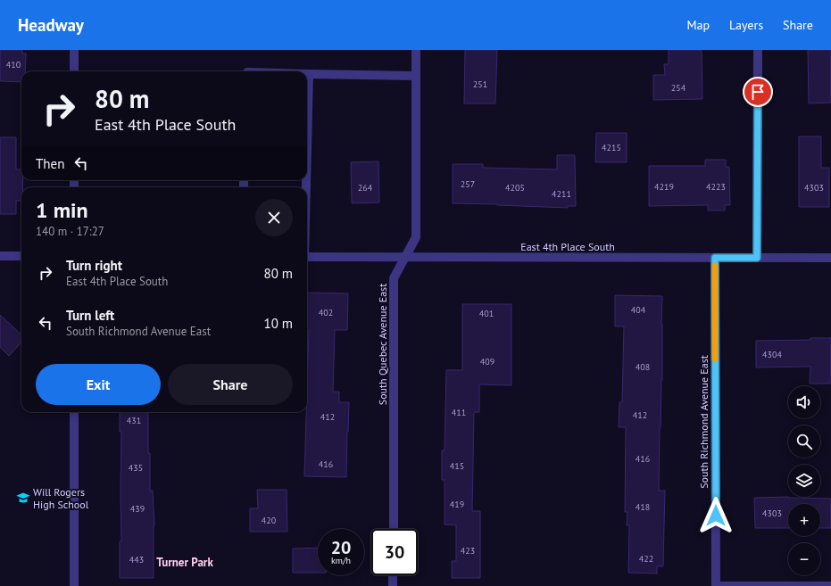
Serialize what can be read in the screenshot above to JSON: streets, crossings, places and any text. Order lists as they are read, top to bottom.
{
  "streets": {
    "street": ["East 4th Place South", "South Quebec Avenue East", "South Richmond Avenue East"]
  },
  "crossings": [
    ["East 4th Place South", "South Quebec Avenue East"],
    ["East 4th Place South", "South Richmond Avenue East"]
  ],
  "districts": ["Turner Park"],
  "places": {
    "school or university": ["Will Rogers High School"]
  },
  "house_numbers": [
    "410",
    "251",
    "254",
    "4215",
    "257",
    "4219",
    "4223",
    "264",
    "4205",
    "4303",
    "4211",
    "404",
    "402",
    "401",
    "4304",
    "409",
    "408",
    "411",
    "412",
    "412",
    "431",
    "416",
    "416",
    "415",
    "435",
    "419",
    "418",
    "439",
    "4303",
    "420",
    "423",
    "422",
    "443"
  ],
  "page": {
    "header": "Headway",
    "nav": ["Map", "Layers", "Share"],
    "turn": ["80 m", "East 4th Place South"],
    "then": "Then",
    "heading": ["1 min", "140 m · 17:27"],
    "list": [
      {
        "name": "Turn right",
        "note": "East 4th Place South",
        "value": "80 m"
      },
      {
        "name": "Turn left",
        "note": "South Richmond Avenue East",
        "value": "10 m"
      }
    ],
    "buttons": ["Exit", "Share"],
    "map_buttons": ["+", "−"],
    "speed": "20 km/h",
    "limit": "30"
  }
}
